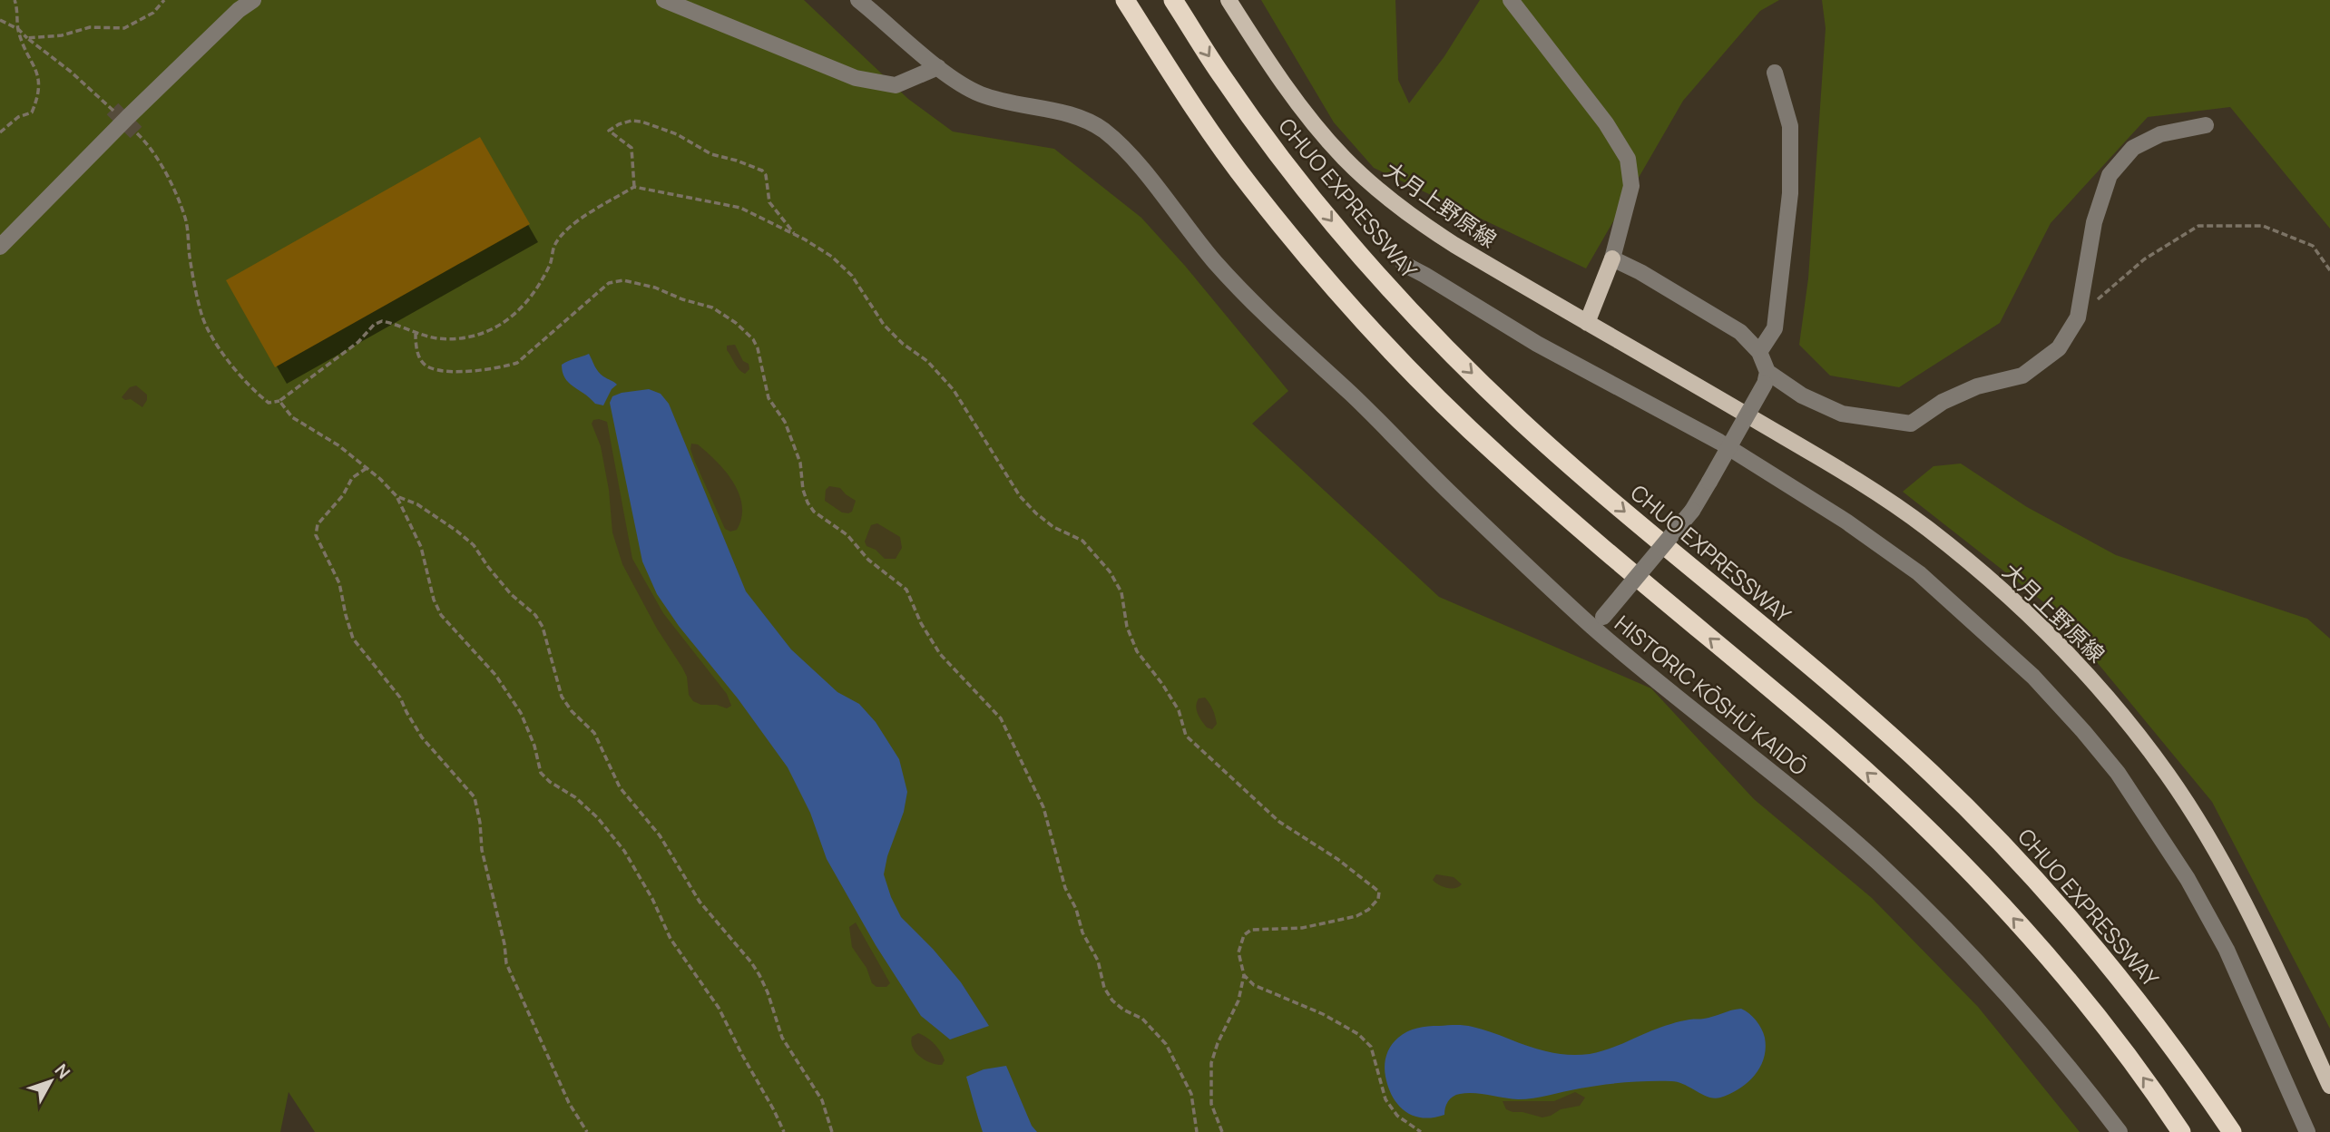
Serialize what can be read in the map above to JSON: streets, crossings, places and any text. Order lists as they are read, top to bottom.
{
  "streets": {
    "highway": ["CHUO EXPRESSWAY"],
    "main road": ["大月上野原線"],
    "street": ["HISTORIC KŌSHŪ KAIDŌ"]
  },
  "north": "top right"
}
